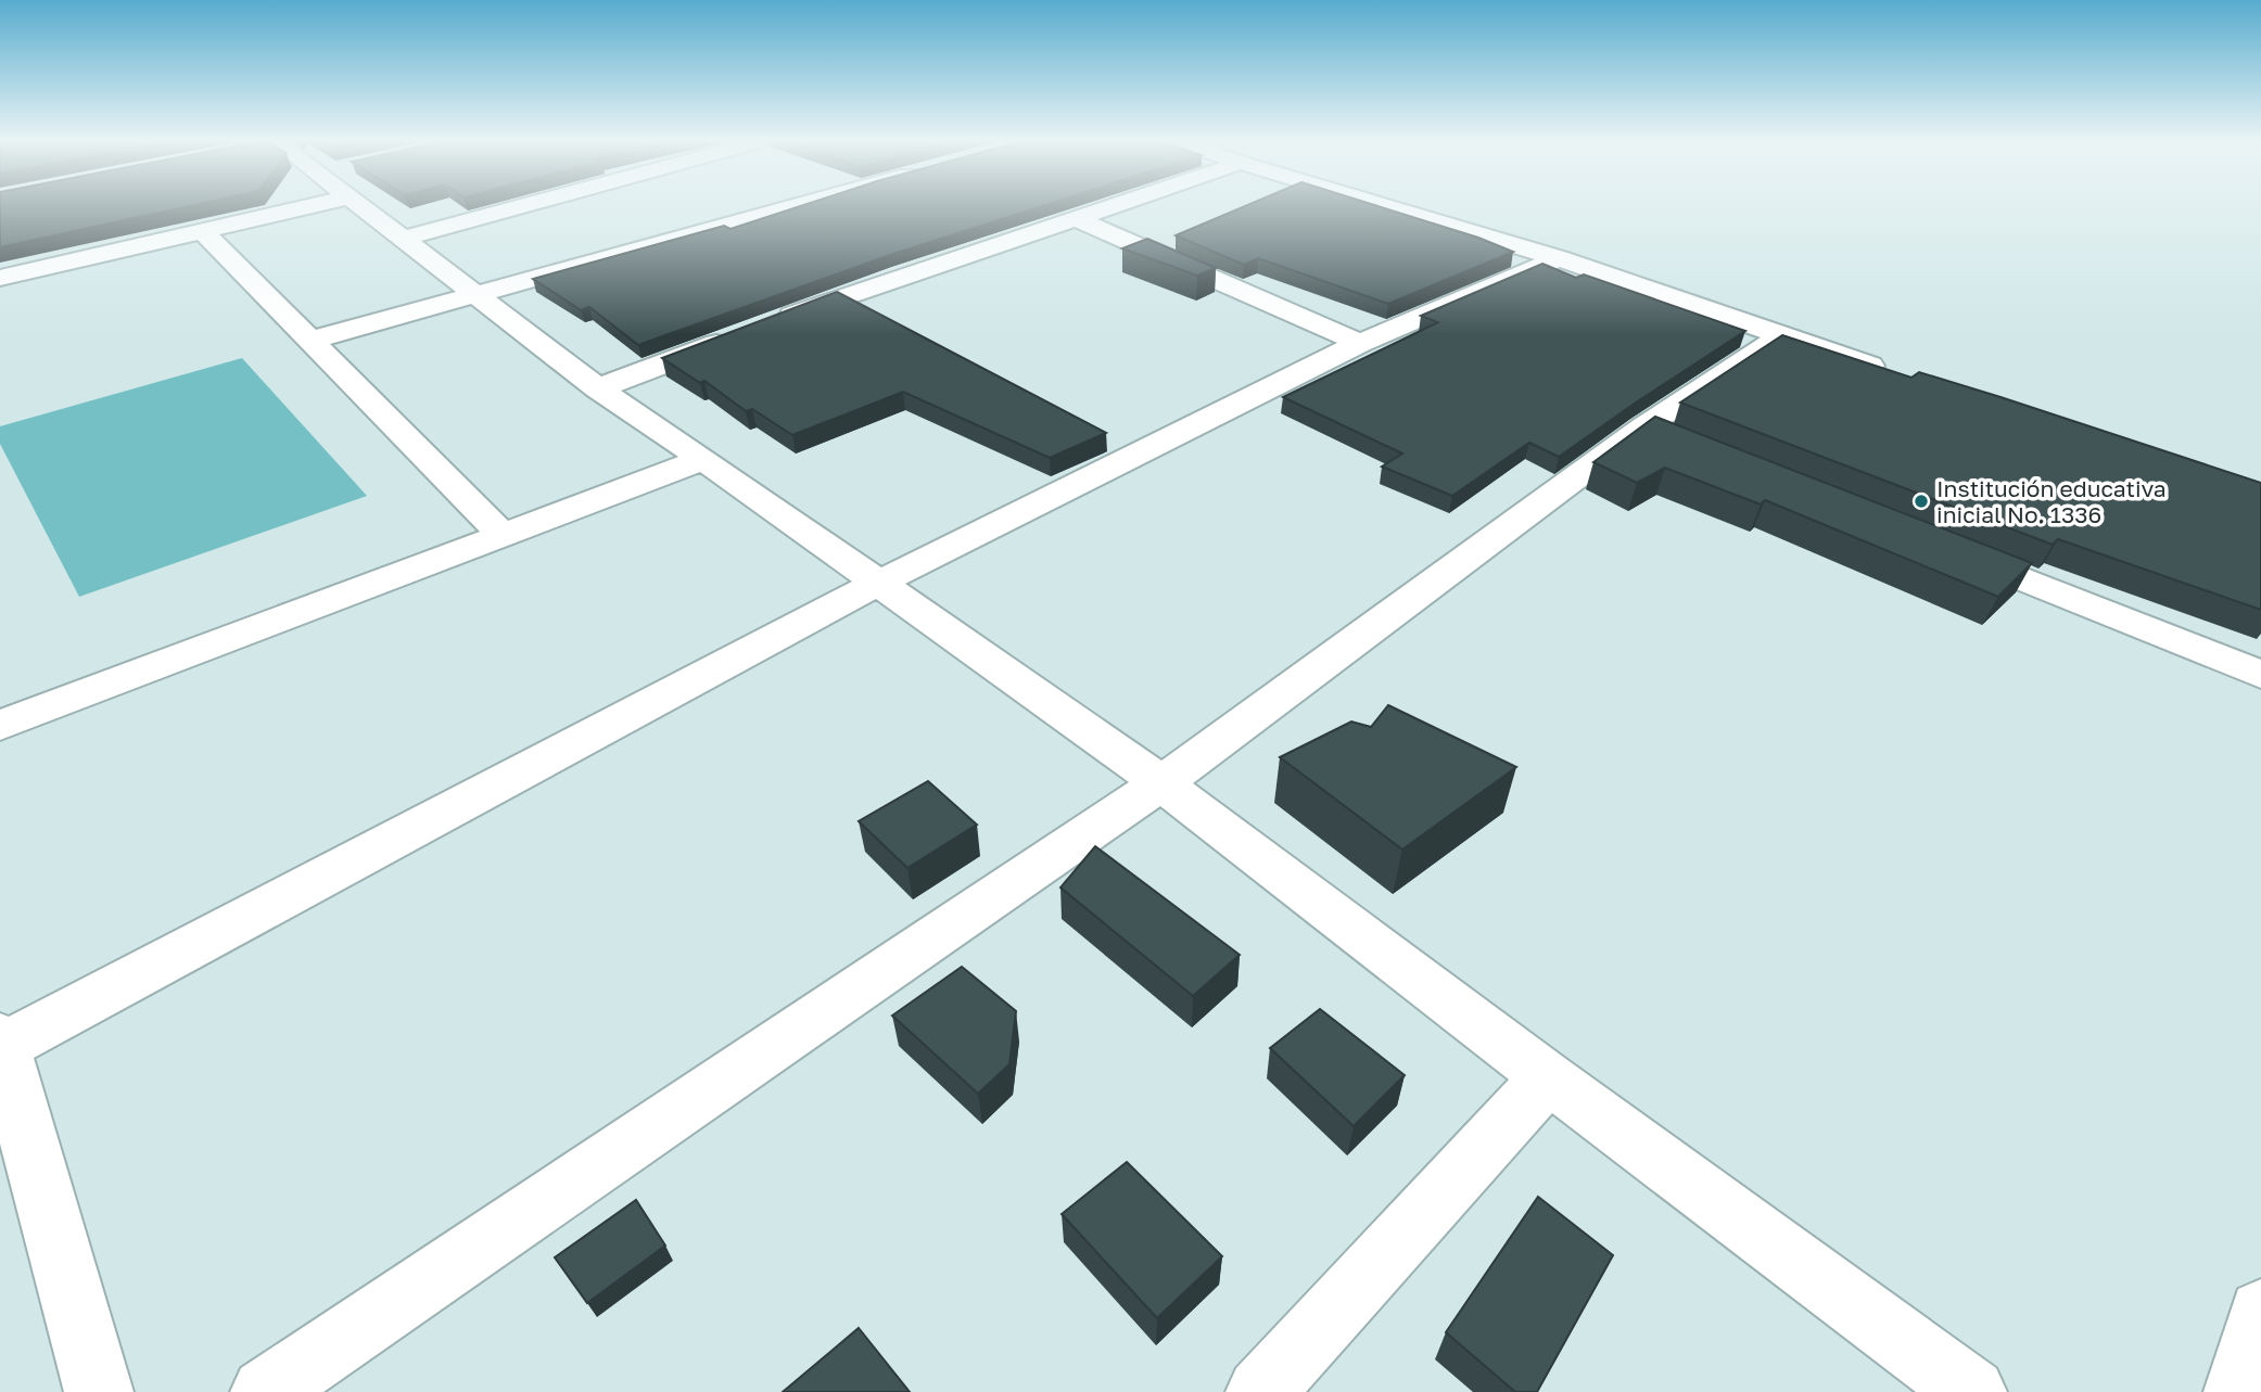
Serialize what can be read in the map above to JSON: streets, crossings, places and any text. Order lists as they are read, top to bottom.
{
  "places": ["Institución educativa inicial No. 1336"]
}
